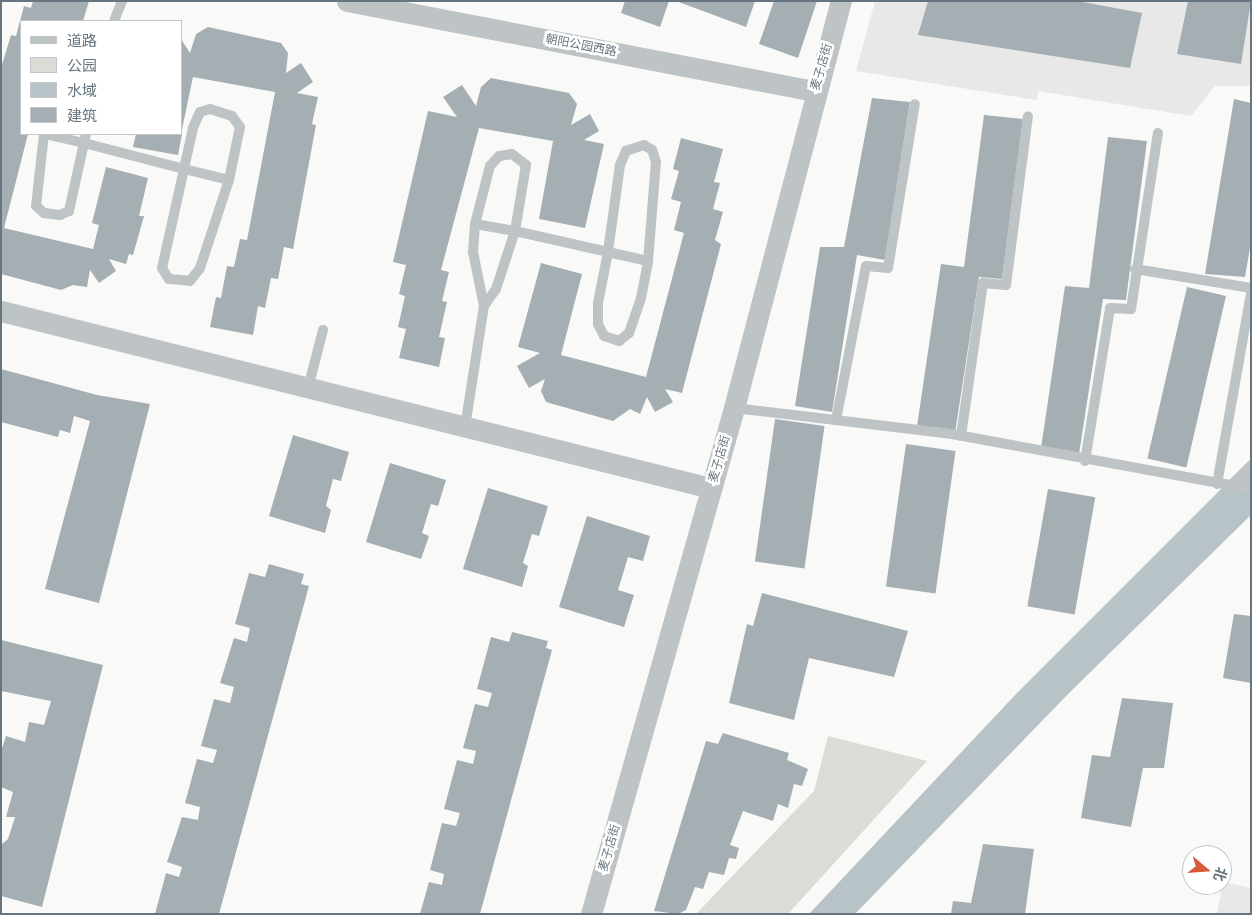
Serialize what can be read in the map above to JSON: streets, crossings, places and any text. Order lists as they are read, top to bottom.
{
  "streets": {
    "street": ["朝阳公园西路", "麦子店街"]
  },
  "crossings": [
    ["朝阳公园西路", "麦子店街"]
  ],
  "legend": [
    "道路",
    "公园",
    "水域",
    "建筑"
  ],
  "north": "right"
}
